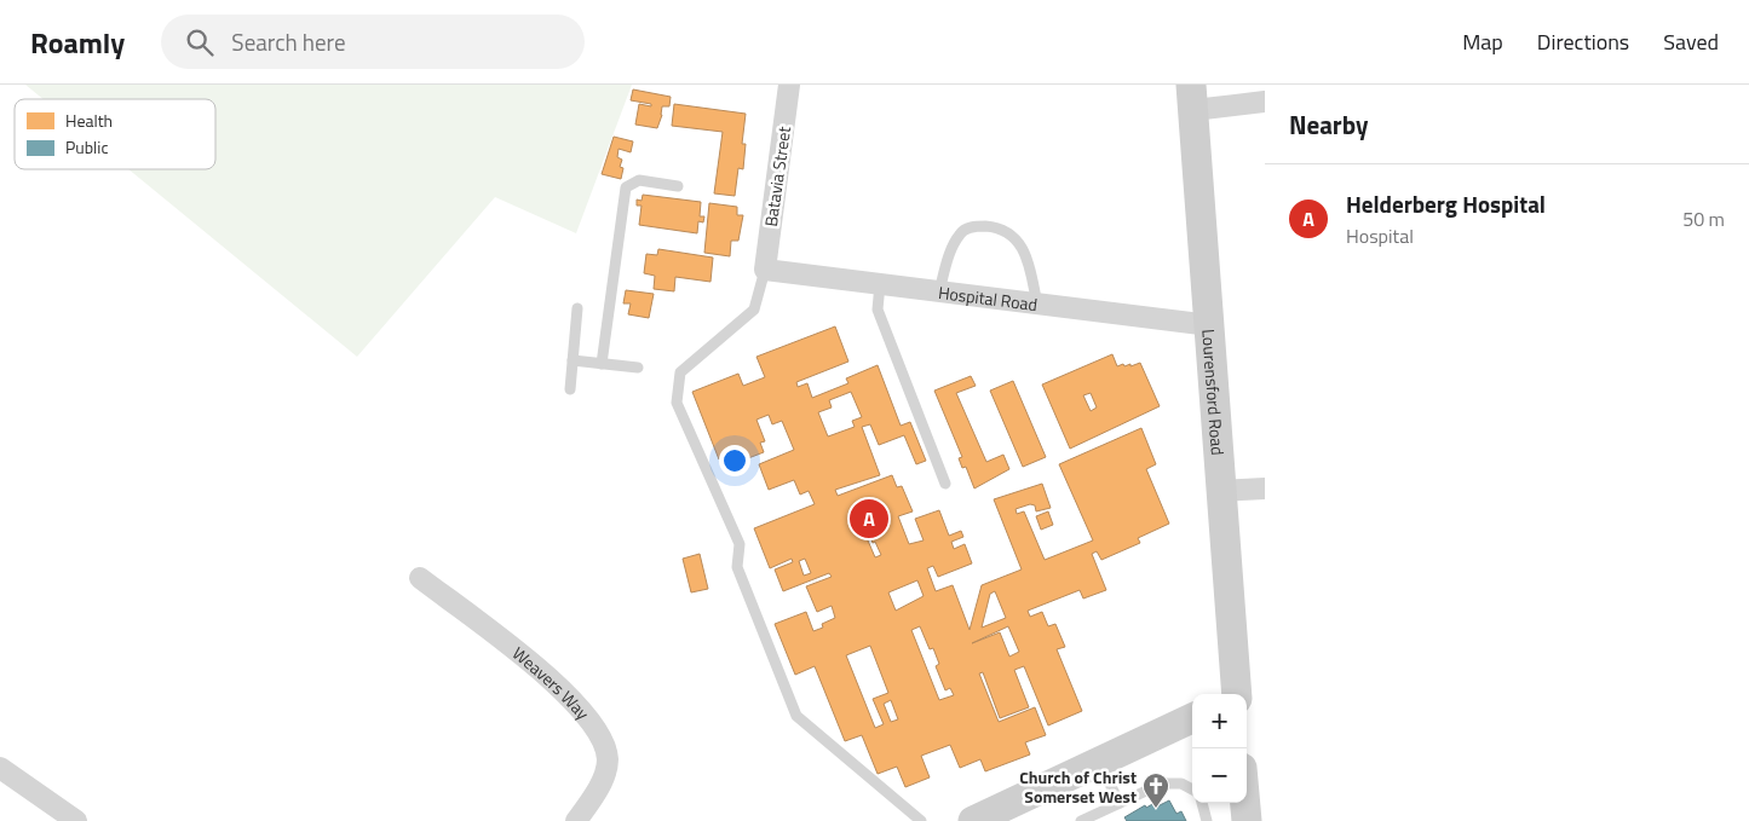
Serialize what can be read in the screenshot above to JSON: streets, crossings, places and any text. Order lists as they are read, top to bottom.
{
  "streets": {
    "street": [
      "Batavia Street",
      "Hospital Road",
      "Lourensford Road",
      "Weavers Way"
    ]
  },
  "crossings": [
    ["Batavia Street", "Hospital Road"],
    ["Hospital Road", "Lourensford Road"]
  ],
  "places": {
    "church": ["Church of Christ Somerset West"]
  },
  "legend": ["Health", "Public"],
  "page": {
    "header": "Roamly",
    "search": "Search here",
    "nav": ["Map", "Directions", "Saved"],
    "heading": "Nearby",
    "list": [
      {
        "mark": "A",
        "name": "Helderberg Hospital",
        "note": "Hospital",
        "value": "50 m"
      }
    ],
    "pins": "A",
    "map_buttons": ["+", "−"]
  }
}
